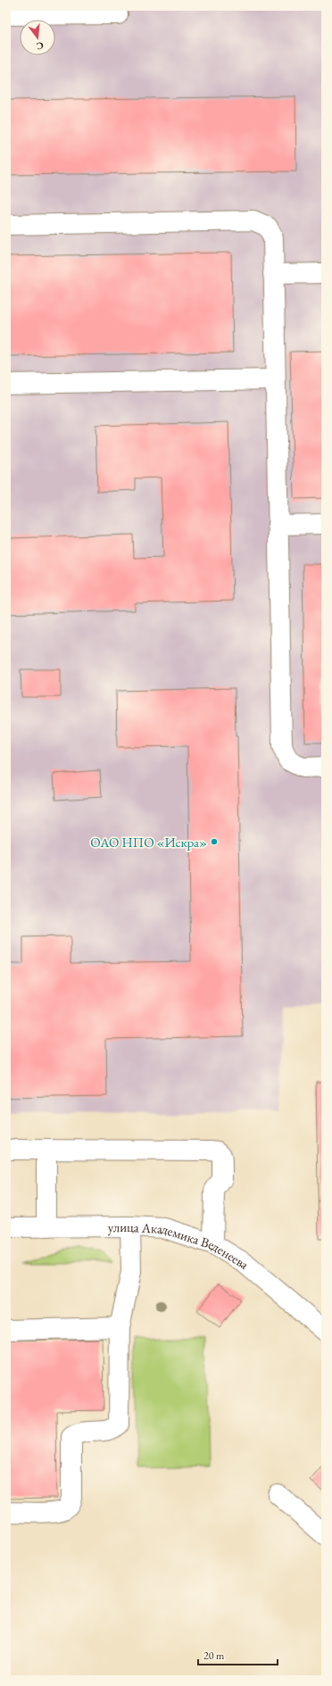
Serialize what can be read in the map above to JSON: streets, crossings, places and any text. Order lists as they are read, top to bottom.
{
  "streets": {
    "street": ["улица Академика Веденеева"]
  },
  "places": ["ОАО НПО «Искра»"],
  "scale_bar": "20 m",
  "north": "bottom"
}
